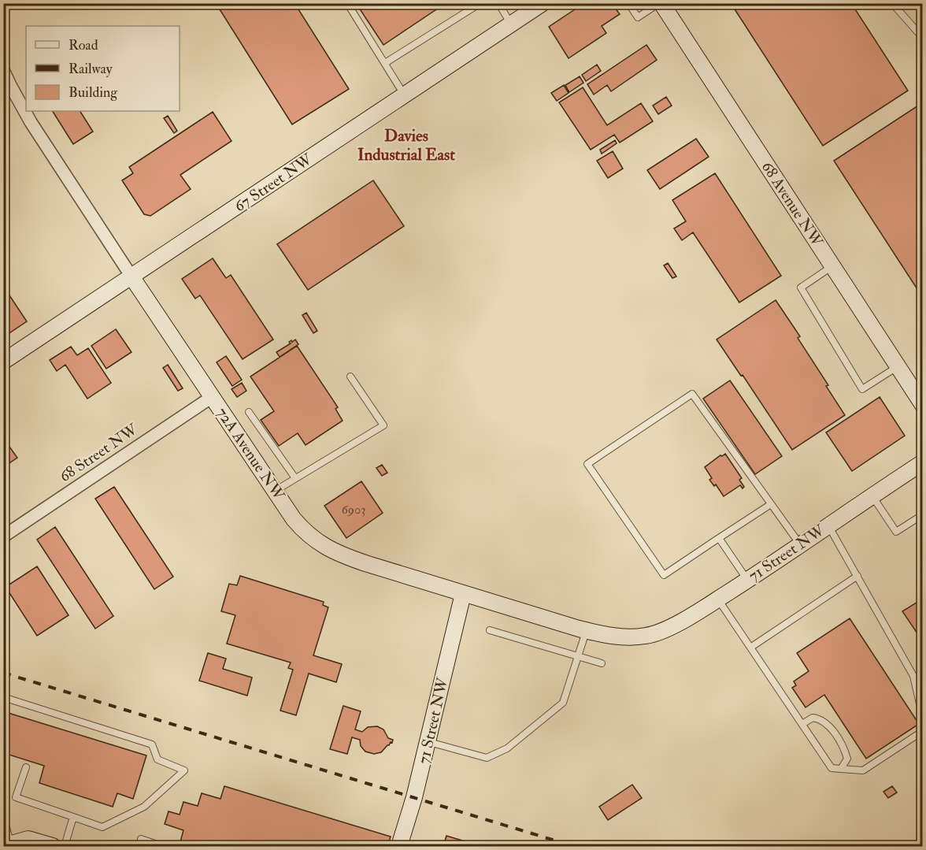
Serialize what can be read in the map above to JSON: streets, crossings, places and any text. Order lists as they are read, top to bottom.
{
  "streets": {
    "street": [
      "67 Street NW",
      "68 Avenue NW",
      "68 Street NW",
      "72A Avenue NW",
      "71 Street NW"
    ]
  },
  "crossings": [
    ["67 Street NW", "72A Avenue NW"],
    ["68 Street NW", "72A Avenue NW"],
    ["72A Avenue NW", "71 Street NW"]
  ],
  "districts": ["Davies Industrial East"],
  "house_numbers": ["6903"],
  "legend": ["Road", "Railway", "Building"]
}
